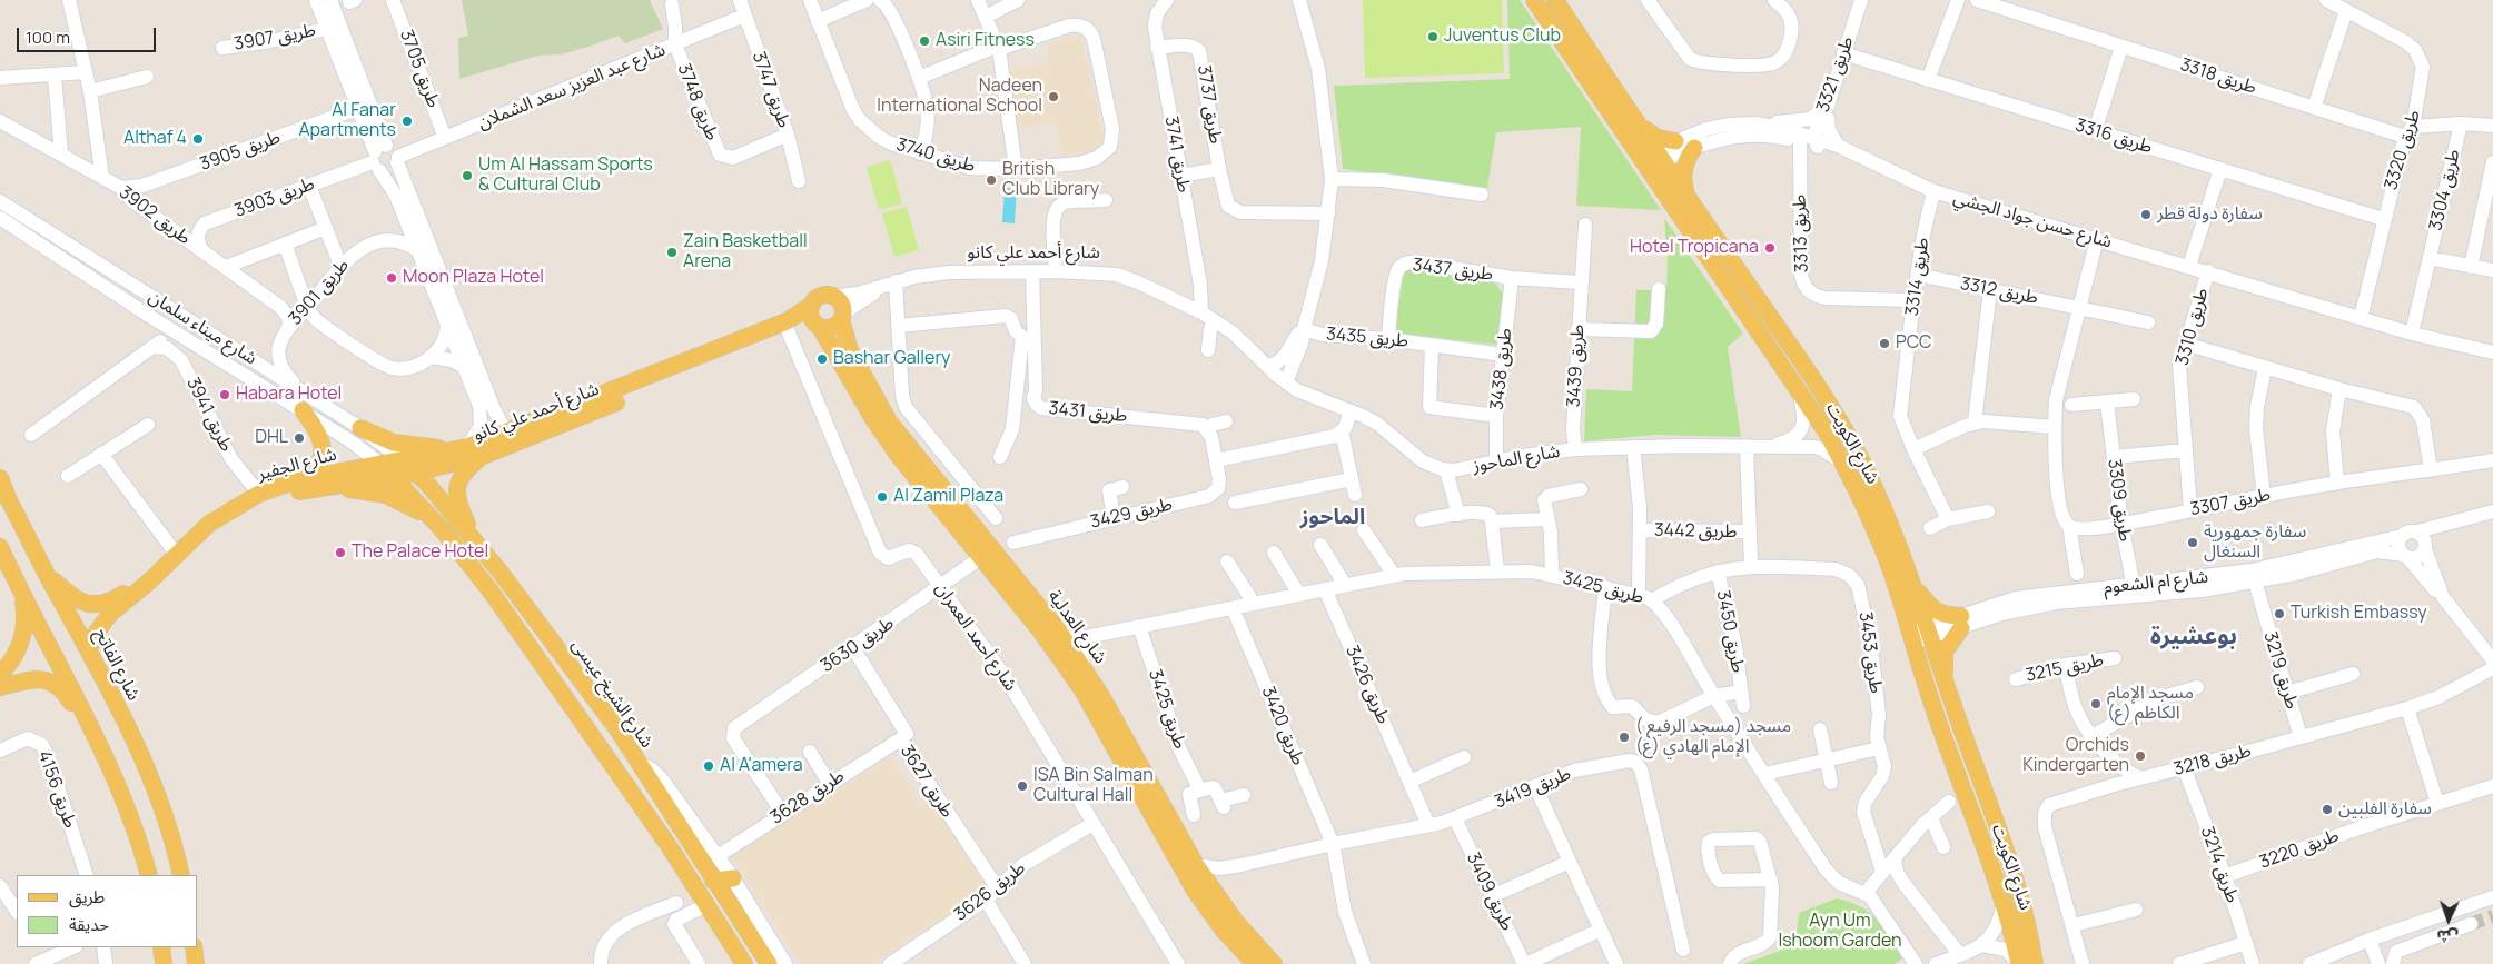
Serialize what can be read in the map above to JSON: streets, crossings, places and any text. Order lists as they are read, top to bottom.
{
  "streets": {
    "main road": [
      "شارع أحمد علي كانو",
      "شارع الكويت",
      "شارع الجفير",
      "شارع العدلية",
      "شارع الفاتح",
      "شارع الشيخ عيسى"
    ],
    "street": [
      "طريق 3907",
      "طريق 3705",
      "طريق 3321",
      "طريق 3318",
      "شارع عبد العزيز سعد الشملان",
      "طريق 3747",
      "طريق 3748",
      "طريق 3737",
      "طريق 3316",
      "طريق 3320",
      "طريق 3905",
      "طريق 3741",
      "طريق 3740",
      "طريق 3304",
      "طريق 3903",
      "طريق 3902",
      "شارع حسن جواد الجشي",
      "طريق 3313",
      "طريق 3437",
      "طريق 3314",
      "طريق 3312",
      "طريق 3901",
      "طريق 3310",
      "شارع ميناء سلمان",
      "طريق 3435",
      "طريق 3439",
      "طريق 3438",
      "طريق 3431",
      "طريق 3941",
      "شارع الماحوز",
      "طريق 3309",
      "طريق 3307",
      "طريق 3429",
      "طريق 3442",
      "شارع ام الشعوم",
      "طريق 3425",
      "طريق 3450",
      "شارع أحمد العمران",
      "طريق 3630",
      "طريق 3453",
      "طريق 3215",
      "طريق 3219",
      "طريق 3426",
      "طريق 3420",
      "طريق 3218",
      "طريق 3627",
      "طريق 3419",
      "طريق 4156",
      "طريق 3628",
      "طريق 3220",
      "طريق 3214",
      "طريق 3626",
      "طريق 3409"
    ]
  },
  "crossings": [
    ["طريق 3705", "شارع عبد العزيز سعد الشملان"],
    ["طريق 3321", "طريق 3316"],
    ["طريق 3321", "شارع حسن جواد الجشي"],
    ["طريق 3321", "طريق 3313"],
    ["طريق 3318", "طريق 3320"],
    ["شارع عبد العزيز سعد الشملان", "طريق 3747"],
    ["شارع عبد العزيز سعد الشملان", "طريق 3748"],
    ["شارع عبد العزيز سعد الشملان", "طريق 3903"],
    ["طريق 3747", "طريق 3748"],
    ["طريق 3737", "طريق 3741"],
    ["طريق 3316", "طريق 3320"],
    ["طريق 3320", "شارع حسن جواد الجشي"],
    ["طريق 3905", "طريق 3902"],
    ["طريق 3741", "شارع أحمد علي كانو"],
    ["طريق 3304", "شارع حسن جواد الجشي"],
    ["طريق 3903", "طريق 3902"],
    ["طريق 3902", "طريق 3901"],
    ["شارع حسن جواد الجشي", "طريق 3313"],
    ["شارع حسن جواد الجشي", "طريق 3314"],
    ["شارع حسن جواد الجشي", "طريق 3310"],
    ["شارع حسن جواد الجشي", "شارع الكويت"],
    ["طريق 3313", "طريق 3314"],
    ["شارع أحمد علي كانو", "شارع ميناء سلمان"],
    ["شارع أحمد علي كانو", "طريق 3941"],
    ["شارع أحمد علي كانو", "شارع الماحوز"],
    ["شارع أحمد علي كانو", "شارع الجفير"],
    ["شارع أحمد علي كانو", "شارع العدلية"],
    ["شارع أحمد علي كانو", "شارع أحمد العمران"],
    ["شارع أحمد علي كانو", "شارع الشيخ عيسى"],
    ["طريق 3437", "طريق 3435"],
    ["طريق 3437", "طريق 3439"],
    ["طريق 3437", "طريق 3438"],
    ["طريق 3314", "طريق 3312"],
    ["طريق 3901", "شارع ميناء سلمان"],
    ["طريق 3310", "طريق 3307"],
    ["شارع ميناء سلمان", "شارع الجفير"],
    ["شارع ميناء سلمان", "شارع الشيخ عيسى"],
    ["طريق 3435", "طريق 3438"],
    ["طريق 3439", "شارع الماحوز"],
    ["طريق 3438", "شارع الماحوز"],
    ["طريق 3941", "شارع الجفير"],
    ["شارع الكويت", "شارع الماحوز"],
    ["شارع الكويت", "شارع ام الشعوم"],
    ["شارع الماحوز", "طريق 3442"],
    ["شارع الجفير", "شارع الفاتح"],
    ["طريق 3309", "طريق 3307"],
    ["طريق 3309", "شارع ام الشعوم"],
    ["طريق 3442", "طريق 3425"],
    ["شارع ام الشعوم", "طريق 3219"],
    ["طريق 3425", "شارع العدلية"],
    ["طريق 3425", "طريق 3450"],
    ["طريق 3425", "طريق 3426"],
    ["طريق 3425", "طريق 3420"],
    ["شارع العدلية", "طريق 3630"],
    ["شارع العدلية", "طريق 3419"],
    ["شارع أحمد العمران", "طريق 3630"],
    ["شارع أحمد العمران", "طريق 3626"],
    ["طريق 3630", "طريق 3627"],
    ["طريق 3630", "طريق 3628"],
    ["طريق 3219", "طريق 3218"],
    ["طريق 3426", "طريق 3419"],
    ["طريق 3420", "طريق 3419"],
    ["طريق 3218", "طريق 3214"],
    ["طريق 3627", "طريق 3628"],
    ["طريق 3627", "طريق 3626"],
    ["طريق 3419", "طريق 3409"],
    ["طريق 3220", "طريق 3214"]
  ],
  "districts": ["الماحوز", "بوعشيرة"],
  "parks": ["Ayn Um Ishoom Garden"],
  "places": [
    "Juventus Club",
    "Asiri Fitness",
    "Nadeen International School",
    "Al Fanar Apartments",
    "Althaf 4",
    "Um Al Hassam Sports & Cultural Club",
    "British Club Library",
    "سفارة دولة قطر",
    "Hotel Tropicana",
    "Zain Basketball Arena",
    "Moon Plaza Hotel",
    "PCC",
    "Bashar Gallery",
    "Habara Hotel",
    "DHL",
    "Al Zamil Plaza",
    "سفارة جمهورية السنغال",
    "The Palace Hotel",
    "Turkish Embassy",
    "مسجد الإمام الكاظم (ع)",
    "( مسجد الرفيع) مسجد الإمام الهادي (ع)",
    "Orchids Kindergarten",
    "Al A'amera",
    "ISA Bin Salman Cultural Hall",
    "سفارة الفلبين"
  ],
  "legend": ["طريق", "حديقة"],
  "scale_bar": "100 m",
  "north": "bottom"
}
